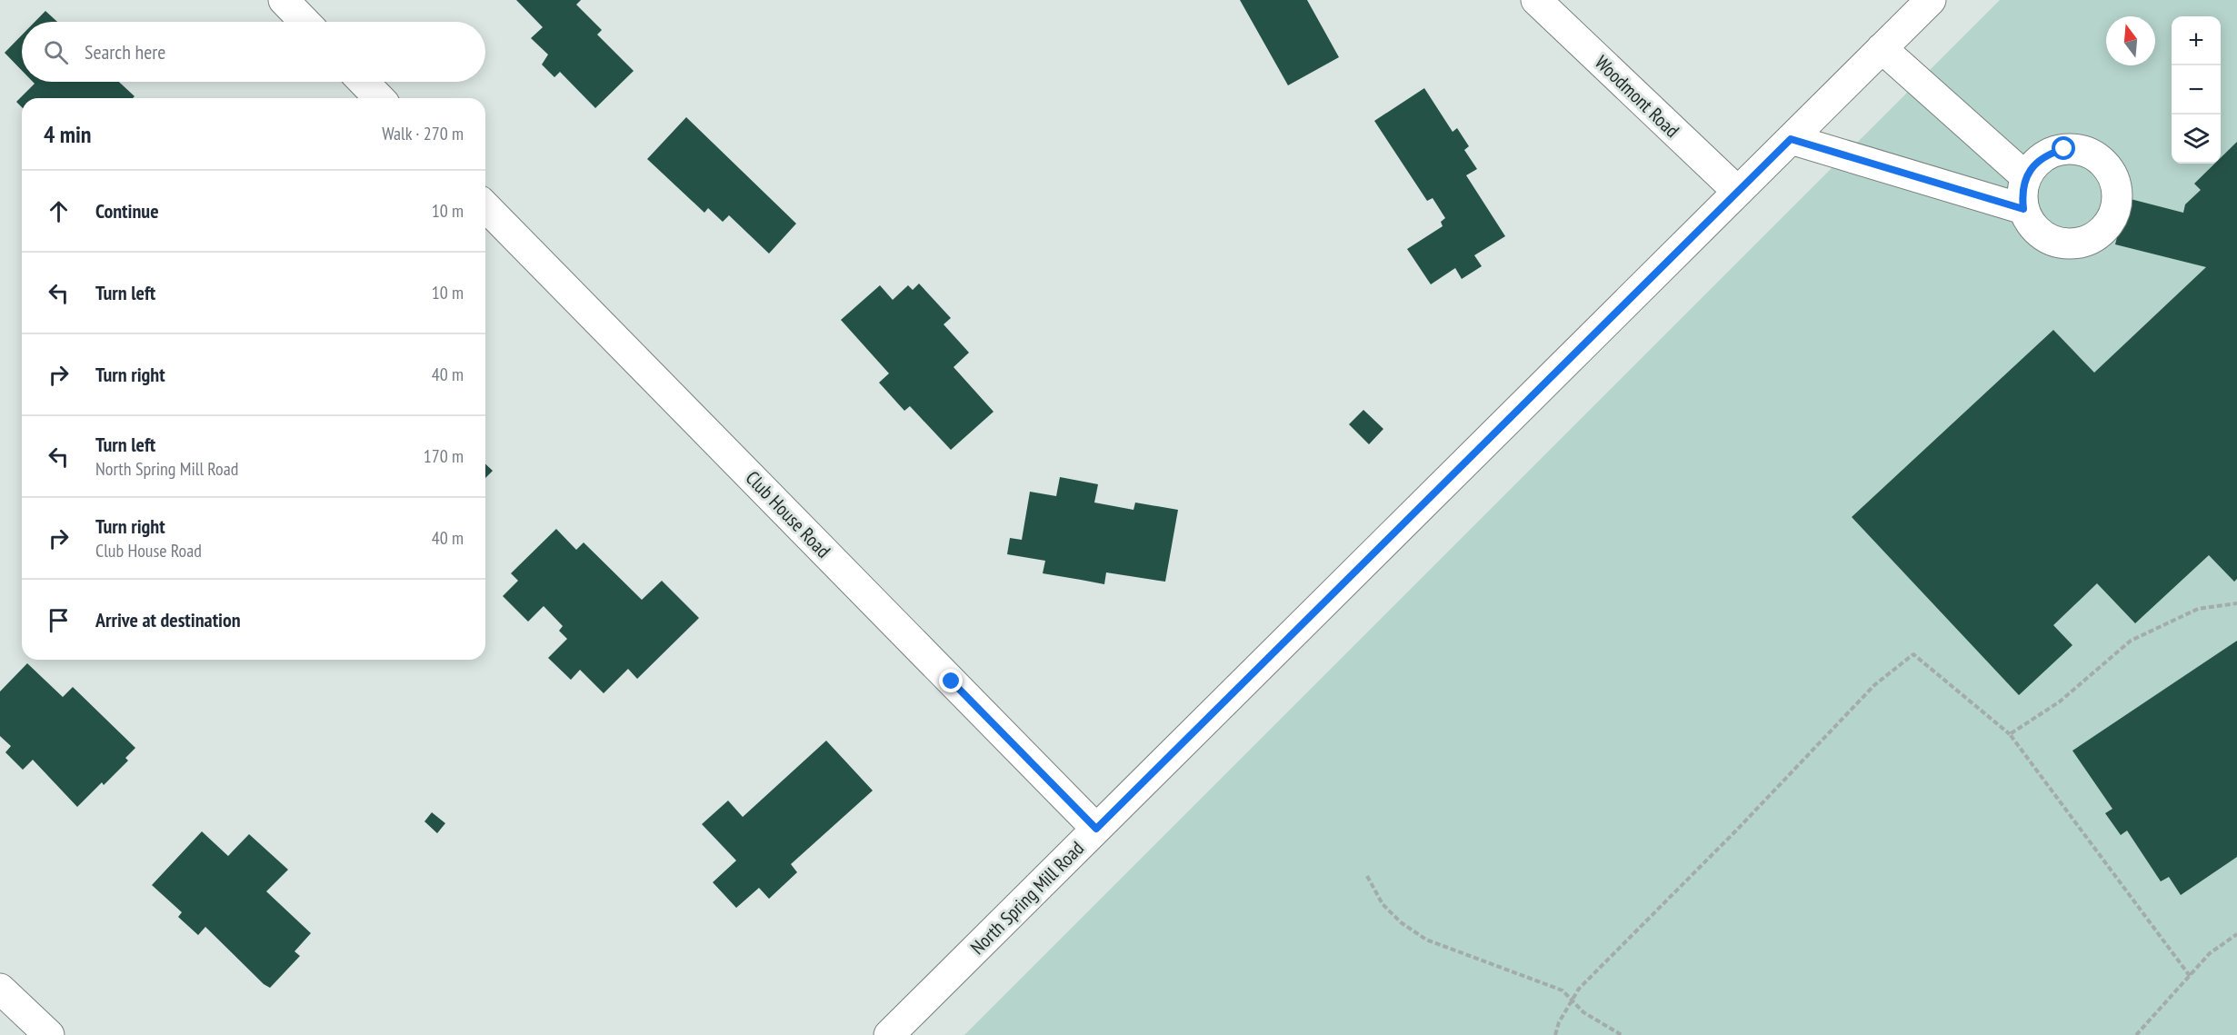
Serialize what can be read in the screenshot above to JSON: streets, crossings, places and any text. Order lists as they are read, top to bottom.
{
  "streets": {
    "street": ["Woodmont Road", "Club House Road", "North Spring Mill Road"]
  },
  "crossings": [
    ["Woodmont Road", "North Spring Mill Road"],
    ["Club House Road", "North Spring Mill Road"]
  ],
  "north": "top",
  "page": {
    "map_buttons": ["+", "−"],
    "search": "Search here",
    "heading": ["4 min", "Walk · 270 m"],
    "list": [
      ["Continue", "10 m"],
      ["Turn left", "10 m"],
      ["Turn right", "40 m"],
      ["Turn left", "North Spring Mill Road", "170 m"],
      ["Turn right", "Club House Road", "40 m"],
      "Arrive at destination"
    ]
  }
}
